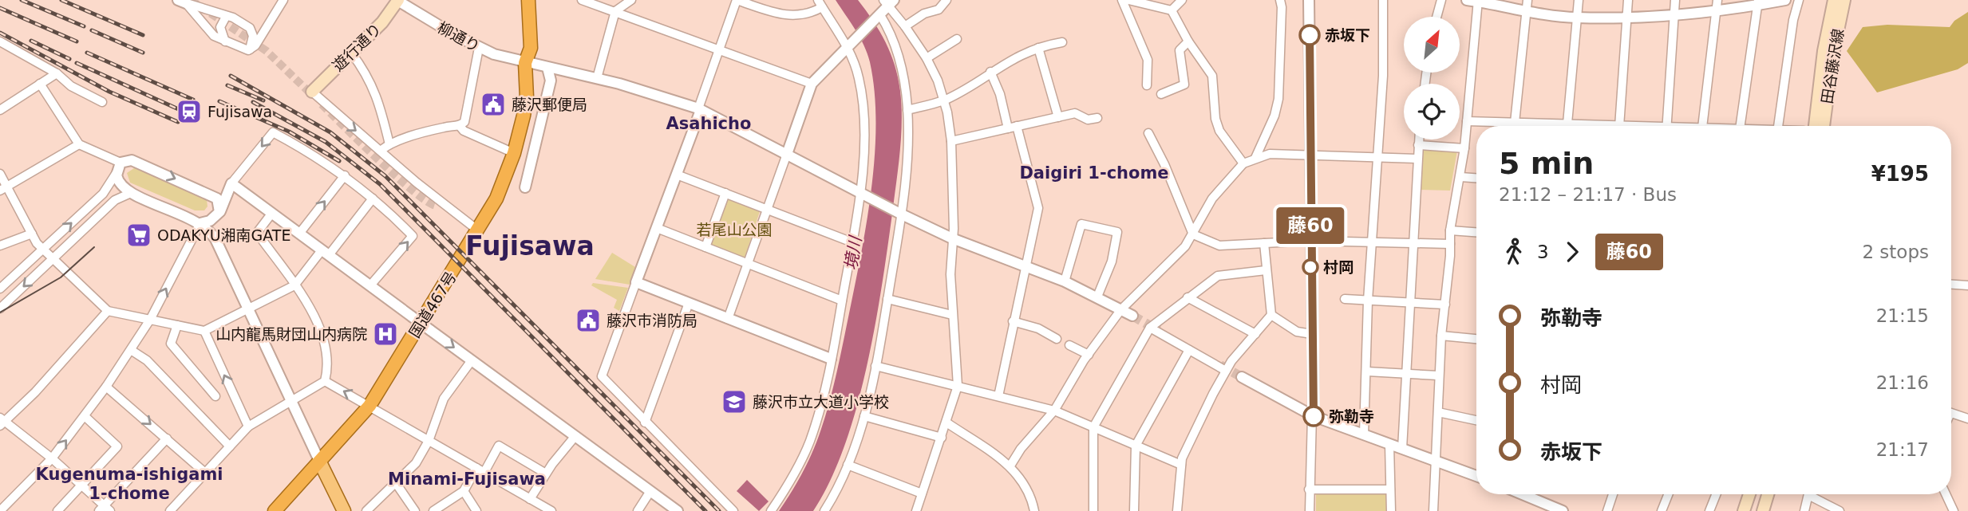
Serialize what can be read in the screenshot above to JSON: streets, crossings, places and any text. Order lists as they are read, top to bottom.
{
  "streets": {
    "highway": ["国道467号"],
    "main road": ["遊行通り", "田谷藤沢線"],
    "street": ["柳通り"]
  },
  "crossings": [
    ["柳通り", "遊行通り"],
    ["柳通り", "国道467号"]
  ],
  "districts": [
    "Asahicho",
    "Daigiri 1-chome",
    "Fujisawa",
    "Kugenuma-ishigami 1-chome",
    "Minami-Fujisawa"
  ],
  "water": ["境川"],
  "parks": ["若尾山公園"],
  "places": {
    "other": ["赤坂下", "村岡", "弥勒寺"],
    "public building": ["藤沢郵便局", "藤沢市消防局"],
    "station": ["Fujisawa"],
    "supermarket": ["ODAKYU湘南GATE"],
    "hospital": ["山内龍馬財団山内病院"],
    "school or university": ["藤沢市立大道小学校"]
  },
  "lines": ["bus line 藤60"],
  "north": "top right",
  "page": {
    "on_map": "藤60",
    "heading": ["5 min", "21:12 – 21:17 · Bus", "¥195"],
    "legs": ["3", "藤60", "2 stops"],
    "list": [
      {
        "name": "弥勒寺",
        "value": "21:15"
      },
      {
        "name": "村岡",
        "value": "21:16"
      },
      {
        "name": "赤坂下",
        "value": "21:17"
      }
    ]
  }
}
